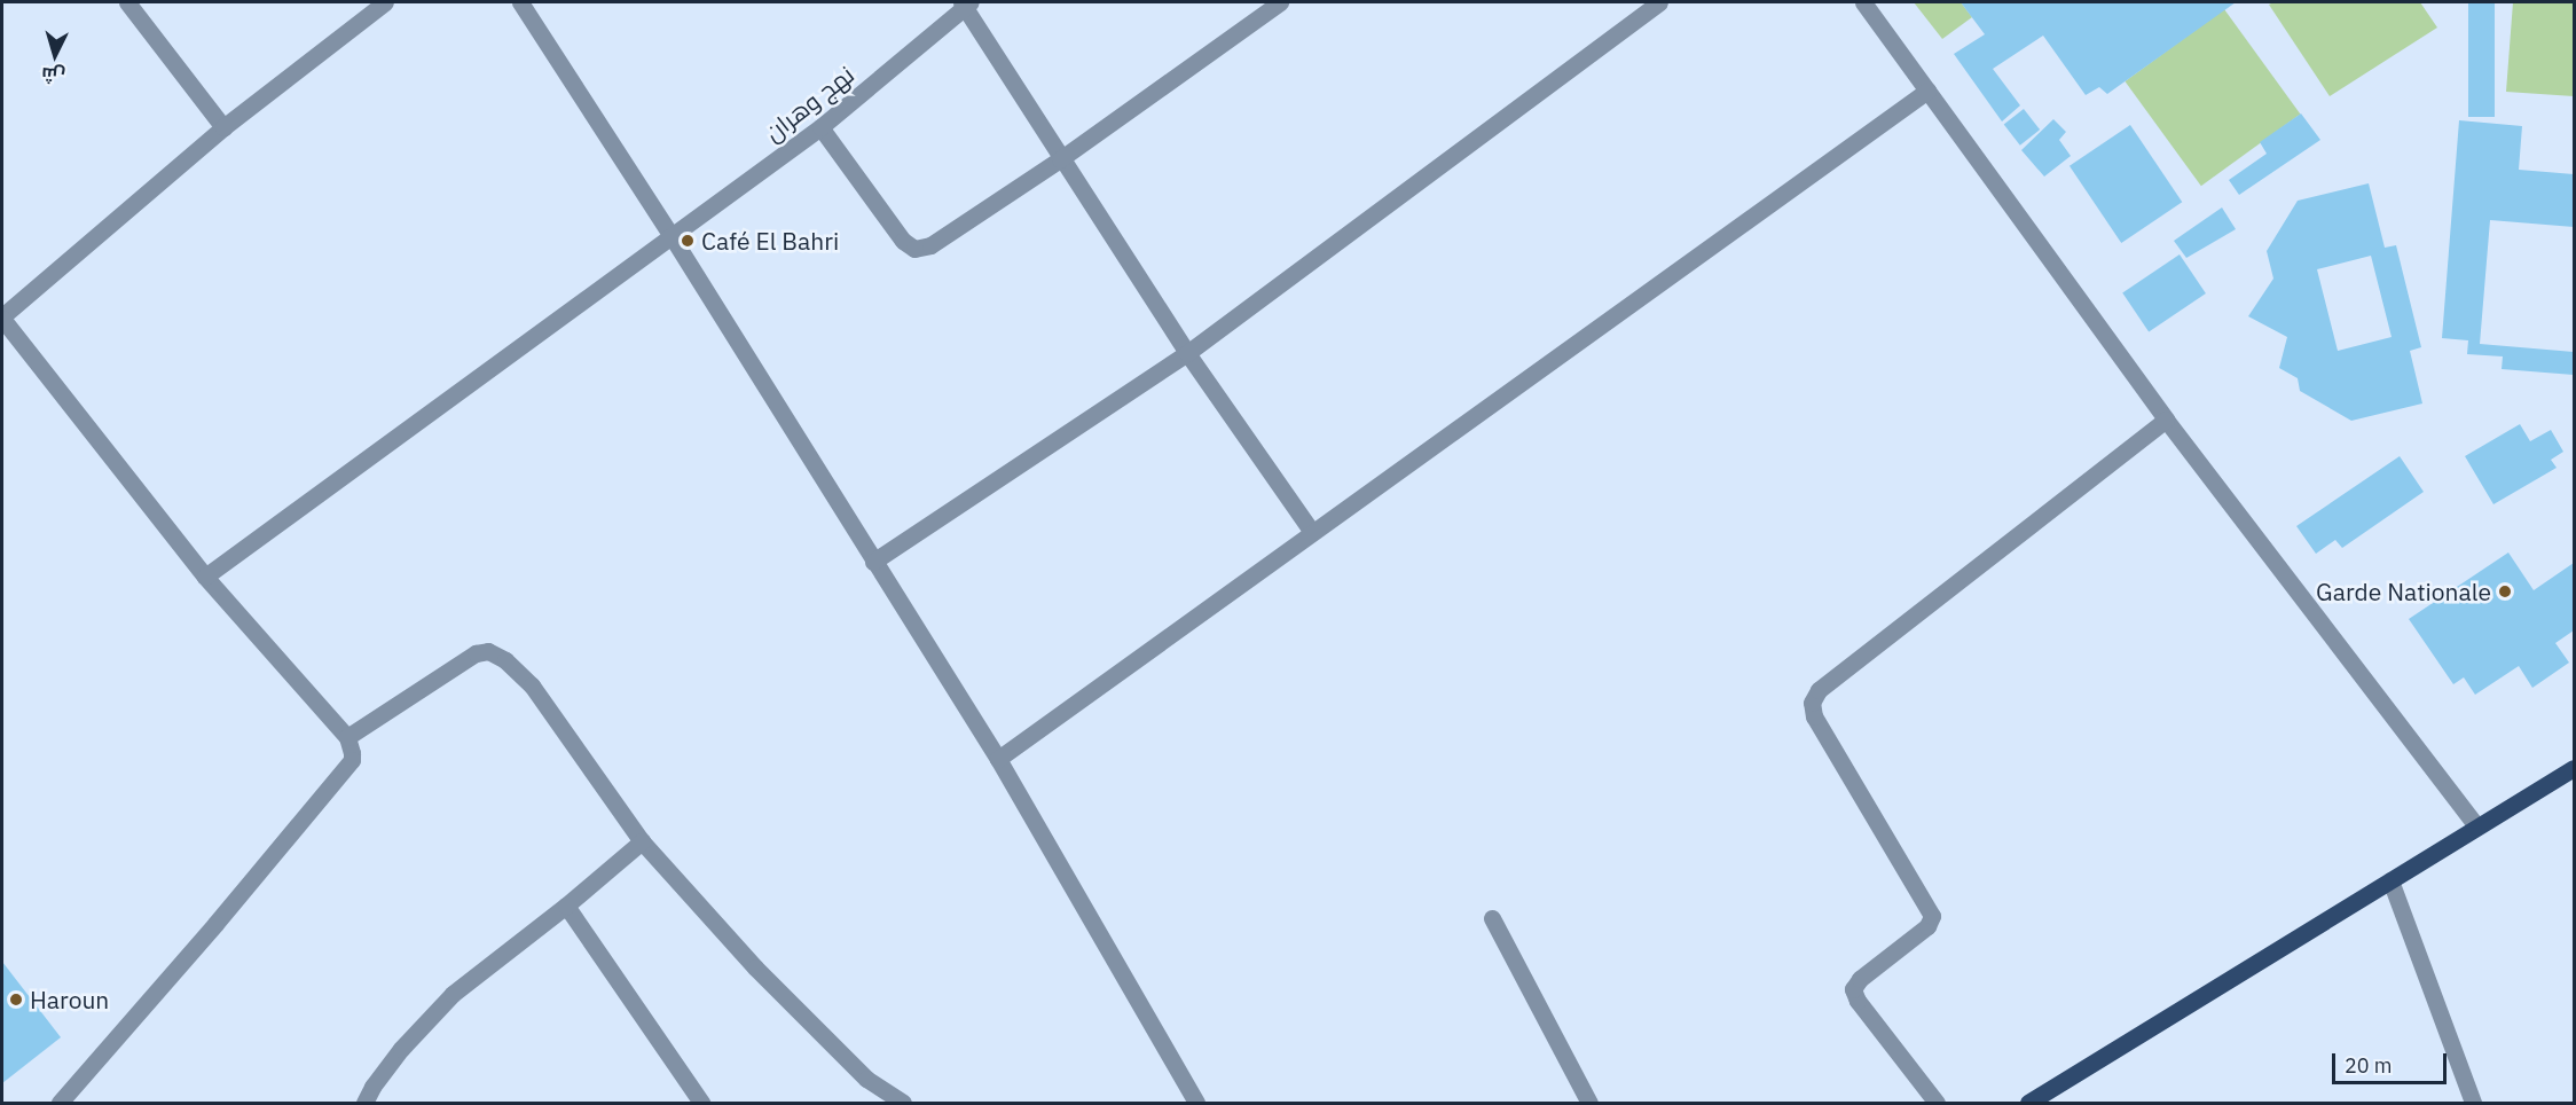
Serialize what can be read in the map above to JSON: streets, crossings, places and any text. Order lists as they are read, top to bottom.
{
  "streets": {
    "street": ["نهج وهران"]
  },
  "places": ["Café El Bahri", "Garde Nationale", "Haroun"],
  "scale_bar": "20 m",
  "north": "bottom"
}
